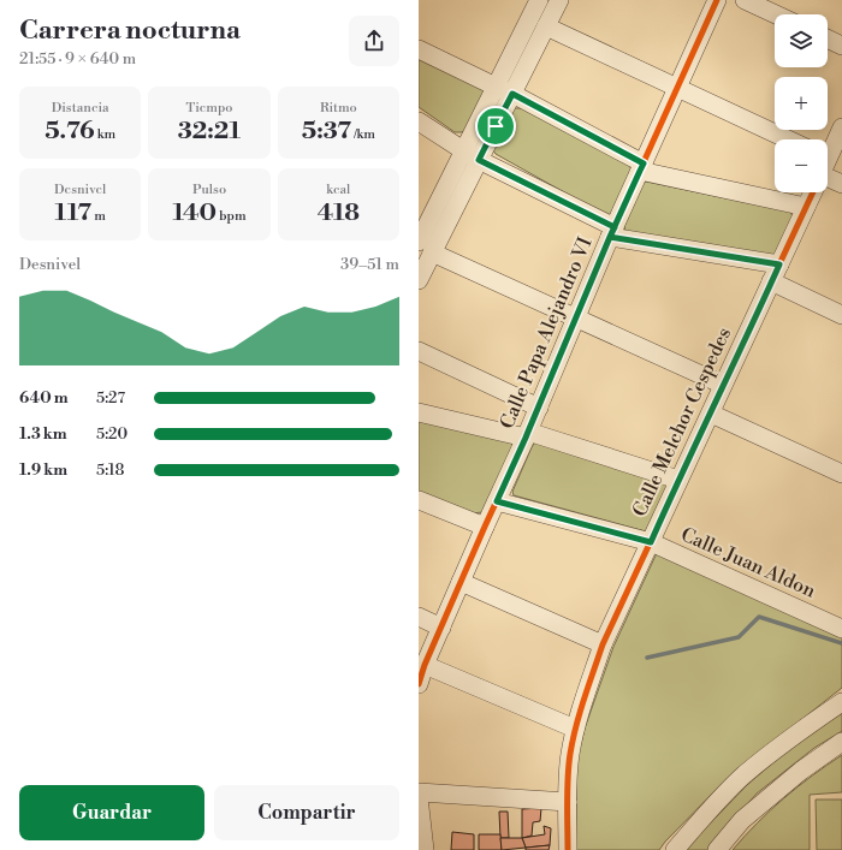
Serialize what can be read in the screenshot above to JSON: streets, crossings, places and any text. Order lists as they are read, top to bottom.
{
  "streets": {
    "street": ["Calle Papa Alejandro VI", "Calle Melchor Cespedes", "Calle Juan Aldon"]
  },
  "crossings": [
    ["Calle Papa Alejandro VI", "Calle Juan Aldon"],
    ["Calle Melchor Cespedes", "Calle Juan Aldon"]
  ],
  "page": {
    "heading": ["Carrera nocturna", "21:55 · 9 × 640 m"],
    "map_buttons": ["+", "−"],
    "stats": [
      ["Distancia", "5.76 km"],
      ["Tiempo", "32:21"],
      ["Ritmo", "5:37 /km"],
      ["Desnivel", "117 m"],
      ["Pulso", "140 bpm"],
      ["kcal", "418"]
    ],
    "chart": ["Desnivel", "39–51 m"],
    "list": [
      {
        "name": "640 m",
        "note": "5:27"
      },
      {
        "name": "1.3 km",
        "note": "5:20"
      },
      {
        "name": "1.9 km",
        "note": "5:18"
      }
    ],
    "buttons": ["Guardar", "Compartir"]
  }
}
